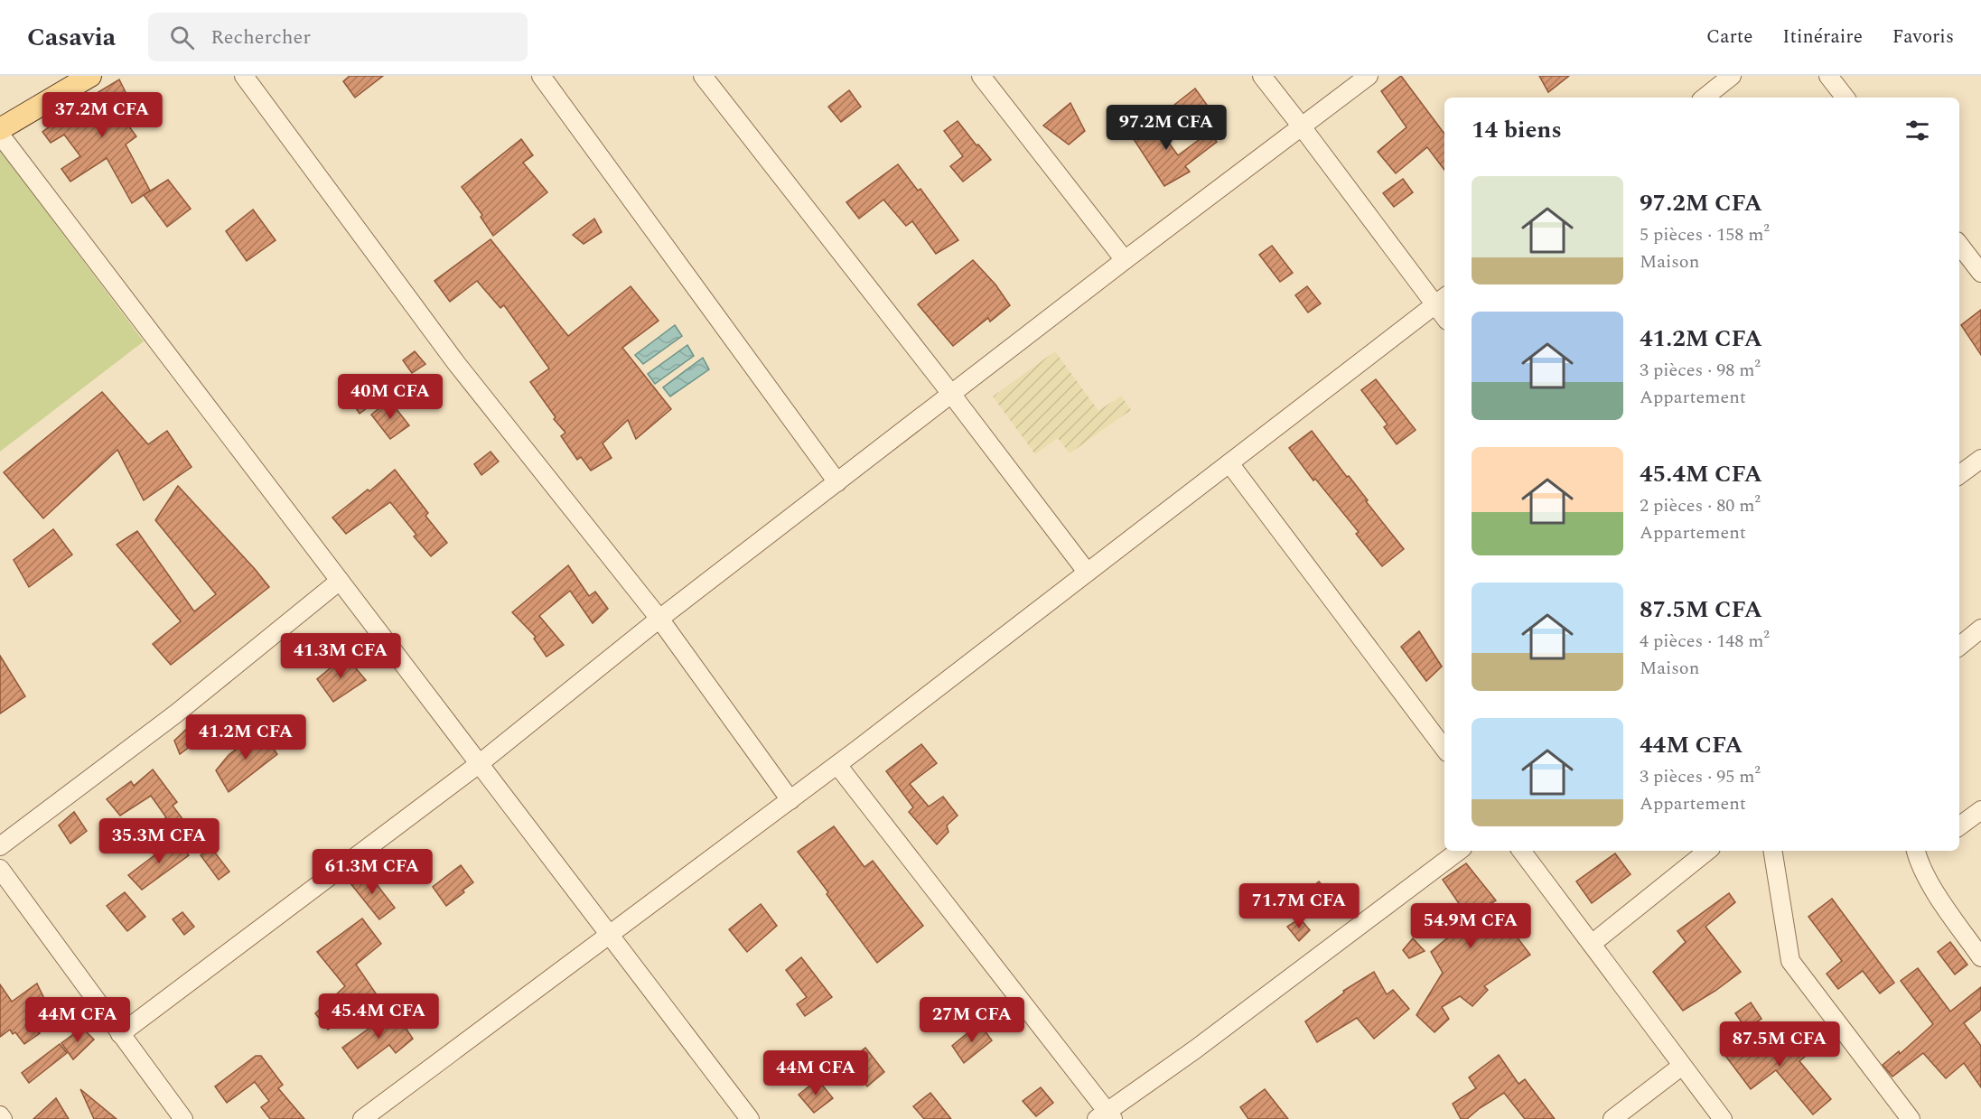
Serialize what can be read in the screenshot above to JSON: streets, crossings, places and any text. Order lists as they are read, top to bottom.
{
  "page": {
    "header": "Casavia",
    "search": "Rechercher",
    "nav": ["Carte", "Itinéraire", "Favoris"],
    "price": [
      "37.2M CFA",
      "97.2M CFA",
      "40M CFA",
      "41.3M CFA",
      "41.2M CFA",
      "35.3M CFA",
      "61.3M CFA",
      "71.7M CFA",
      "54.9M CFA",
      "45.4M CFA",
      "44M CFA",
      "27M CFA",
      "87.5M CFA",
      "44M CFA"
    ],
    "heading": "14 biens",
    "list": [
      {
        "name": "97.2M CFA",
        "note": "5 pièces · 158 m² · Maison"
      },
      {
        "name": "41.2M CFA",
        "note": "3 pièces · 98 m² · Appartement"
      },
      {
        "name": "45.4M CFA",
        "note": "2 pièces · 80 m² · Appartement"
      },
      {
        "name": "87.5M CFA",
        "note": "4 pièces · 148 m² · Maison"
      },
      {
        "name": "44M CFA",
        "note": "3 pièces · 95 m² · Appartement"
      }
    ]
  }
}
